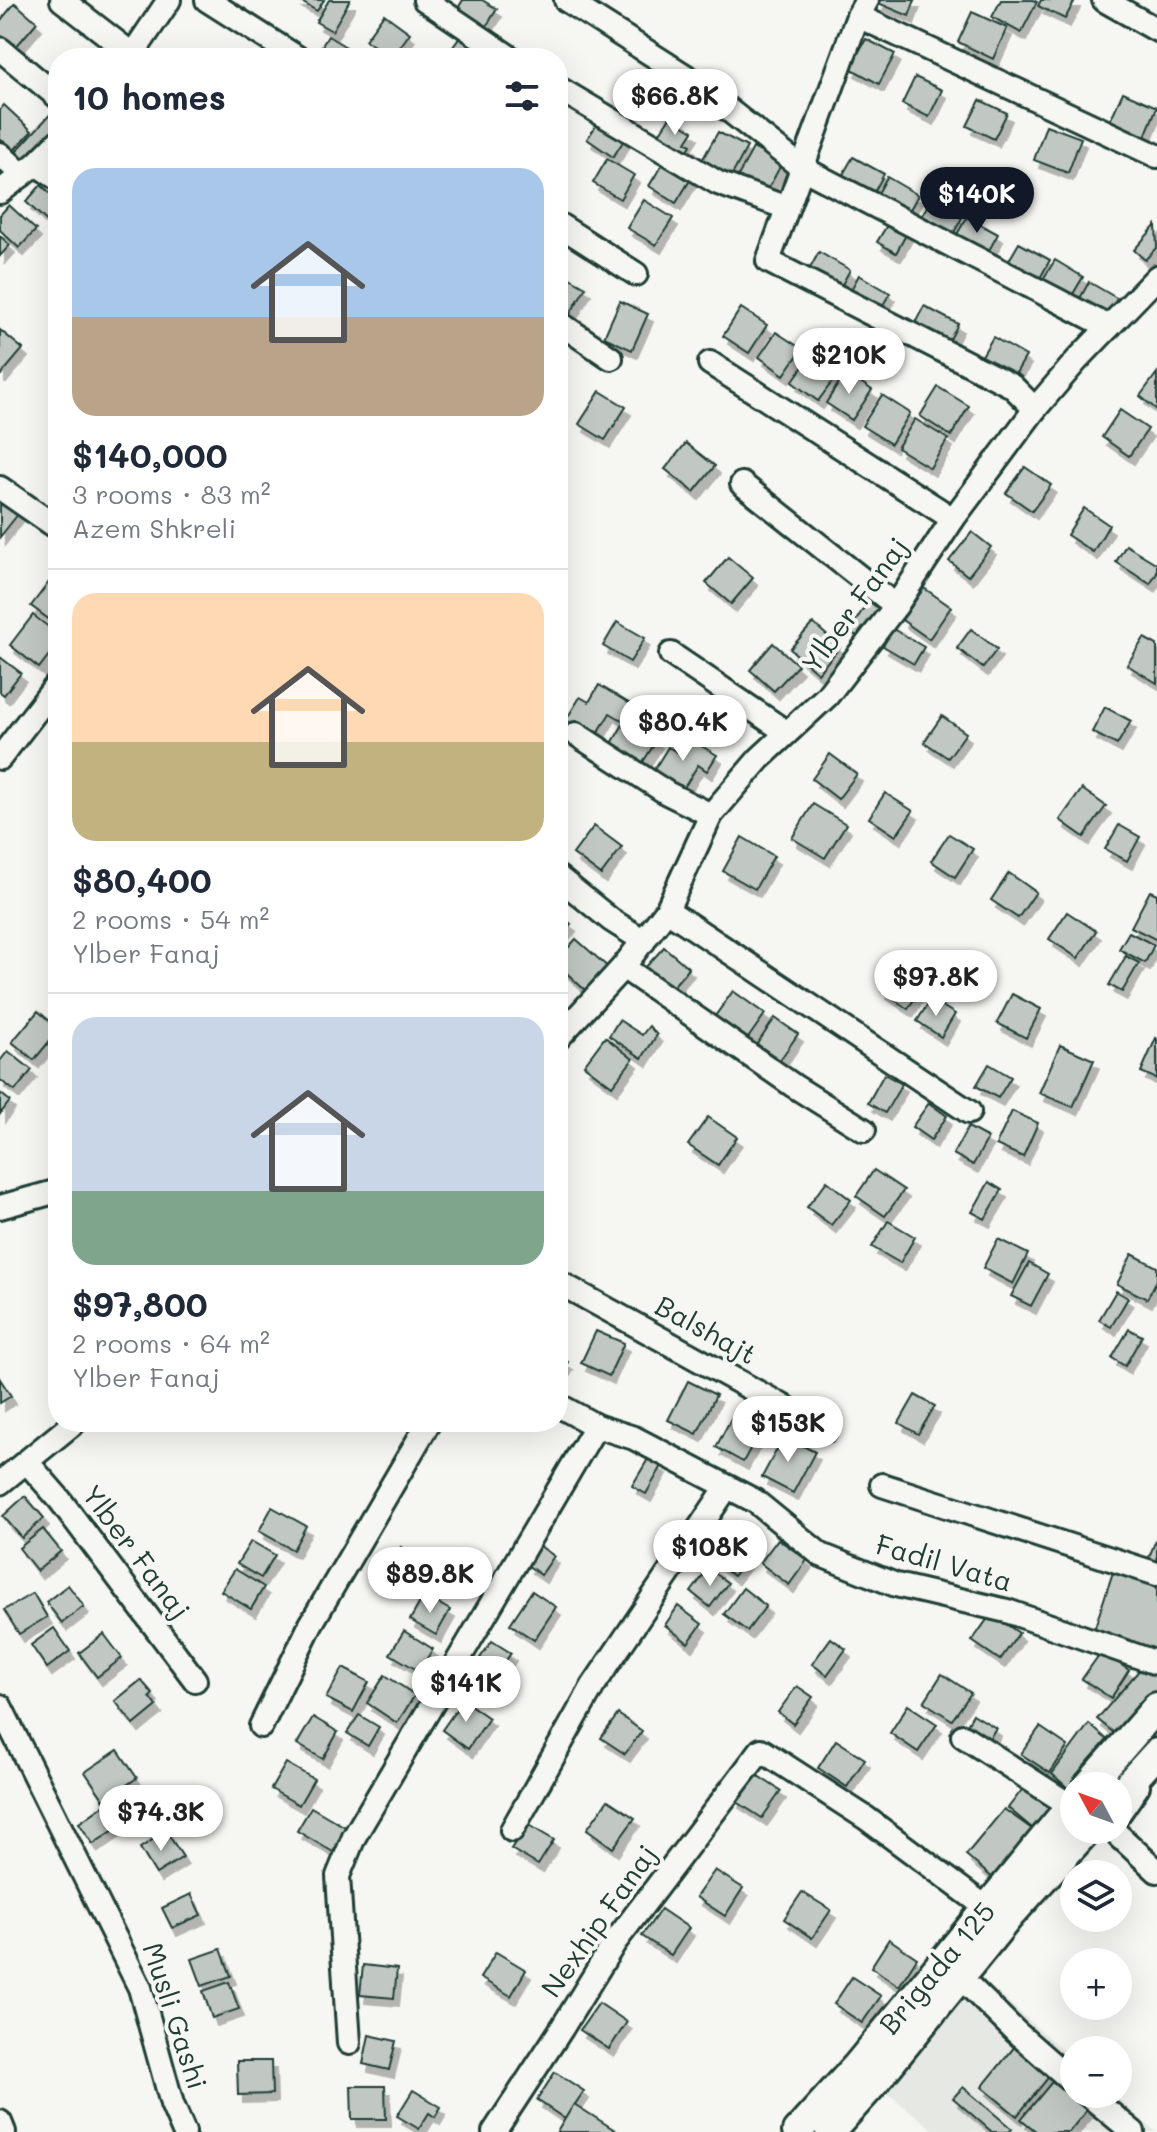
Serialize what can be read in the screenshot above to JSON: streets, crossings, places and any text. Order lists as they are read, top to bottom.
{
  "streets": {
    "main road": ["Brigada 125"],
    "street": [
      "Ylber Fanaj",
      "Balshajt",
      "Fadil Vata",
      "Nexhip Fanaj",
      "Musli Gashi"
    ]
  },
  "crossings": [
    ["Nexhip Fanaj", "Brigada 125"]
  ],
  "north": "top left",
  "page": {
    "heading": "10 homes",
    "price": [
      "$66.8K",
      "$140K",
      "$210K",
      "$80.4K",
      "$97.8K",
      "$153K",
      "$108K",
      "$89.8K",
      "$141K",
      "$74.3K"
    ],
    "list": [
      {
        "name": "$140,000",
        "note": "3 rooms · 83 m² · Azem Shkreli"
      },
      {
        "name": "$80,400",
        "note": "2 rooms · 54 m² · Ylber Fanaj"
      },
      {
        "name": "$97,800",
        "note": "2 rooms · 64 m² · Ylber Fanaj"
      }
    ],
    "map_buttons": ["+", "−"]
  }
}
